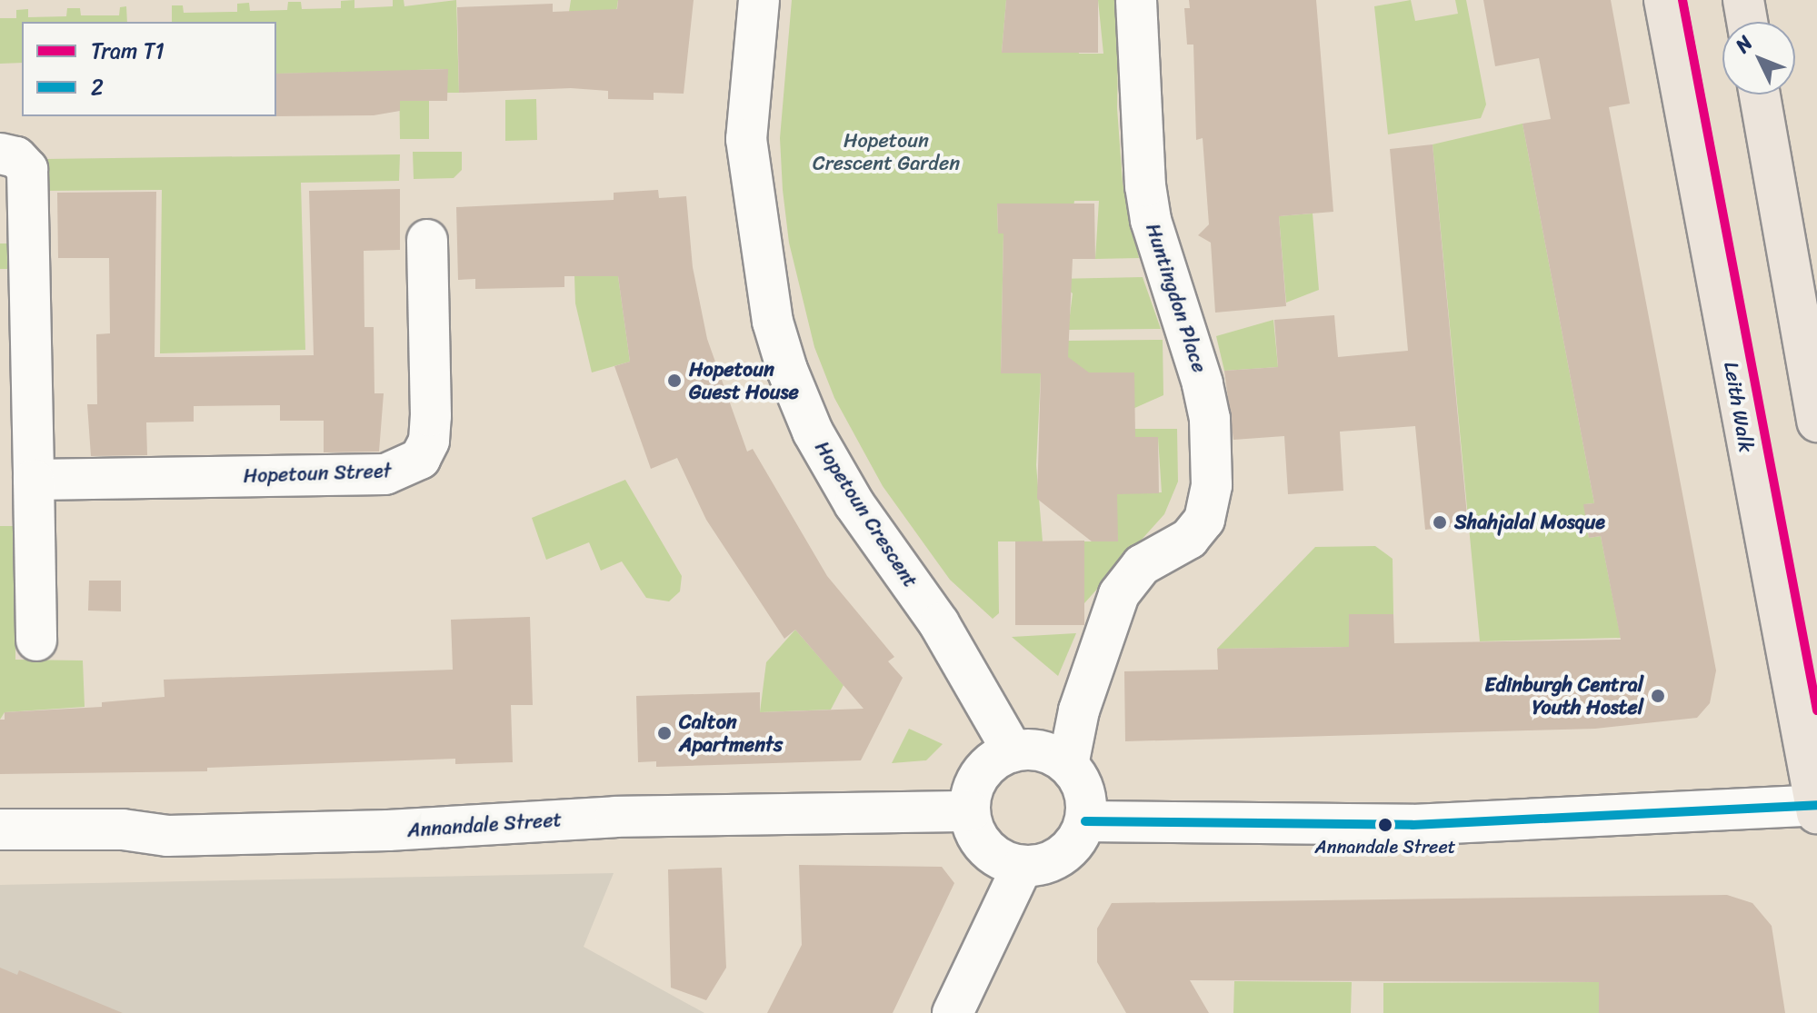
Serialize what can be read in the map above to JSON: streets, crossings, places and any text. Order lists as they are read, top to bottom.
{
  "streets": {
    "main road": ["Leith Walk"],
    "street": [
      "Huntingdon Place",
      "Hopetoun Street",
      "Hopetoun Crescent",
      "Annandale Street"
    ]
  },
  "crossings": [
    ["Huntingdon Place", "Hopetoun Crescent"],
    ["Huntingdon Place", "Annandale Street"],
    ["Hopetoun Crescent", "Annandale Street"]
  ],
  "parks": ["Hopetoun Crescent Garden"],
  "places": [
    "Hopetoun Guest House",
    "Shahjalal Mosque",
    "Edinburgh Central Youth Hostel",
    "Calton Apartments",
    "Annandale Street"
  ],
  "lines": ["tram line T1", "transit line 2"],
  "legend": ["Tram T1", "2"],
  "north": "top left"
}
